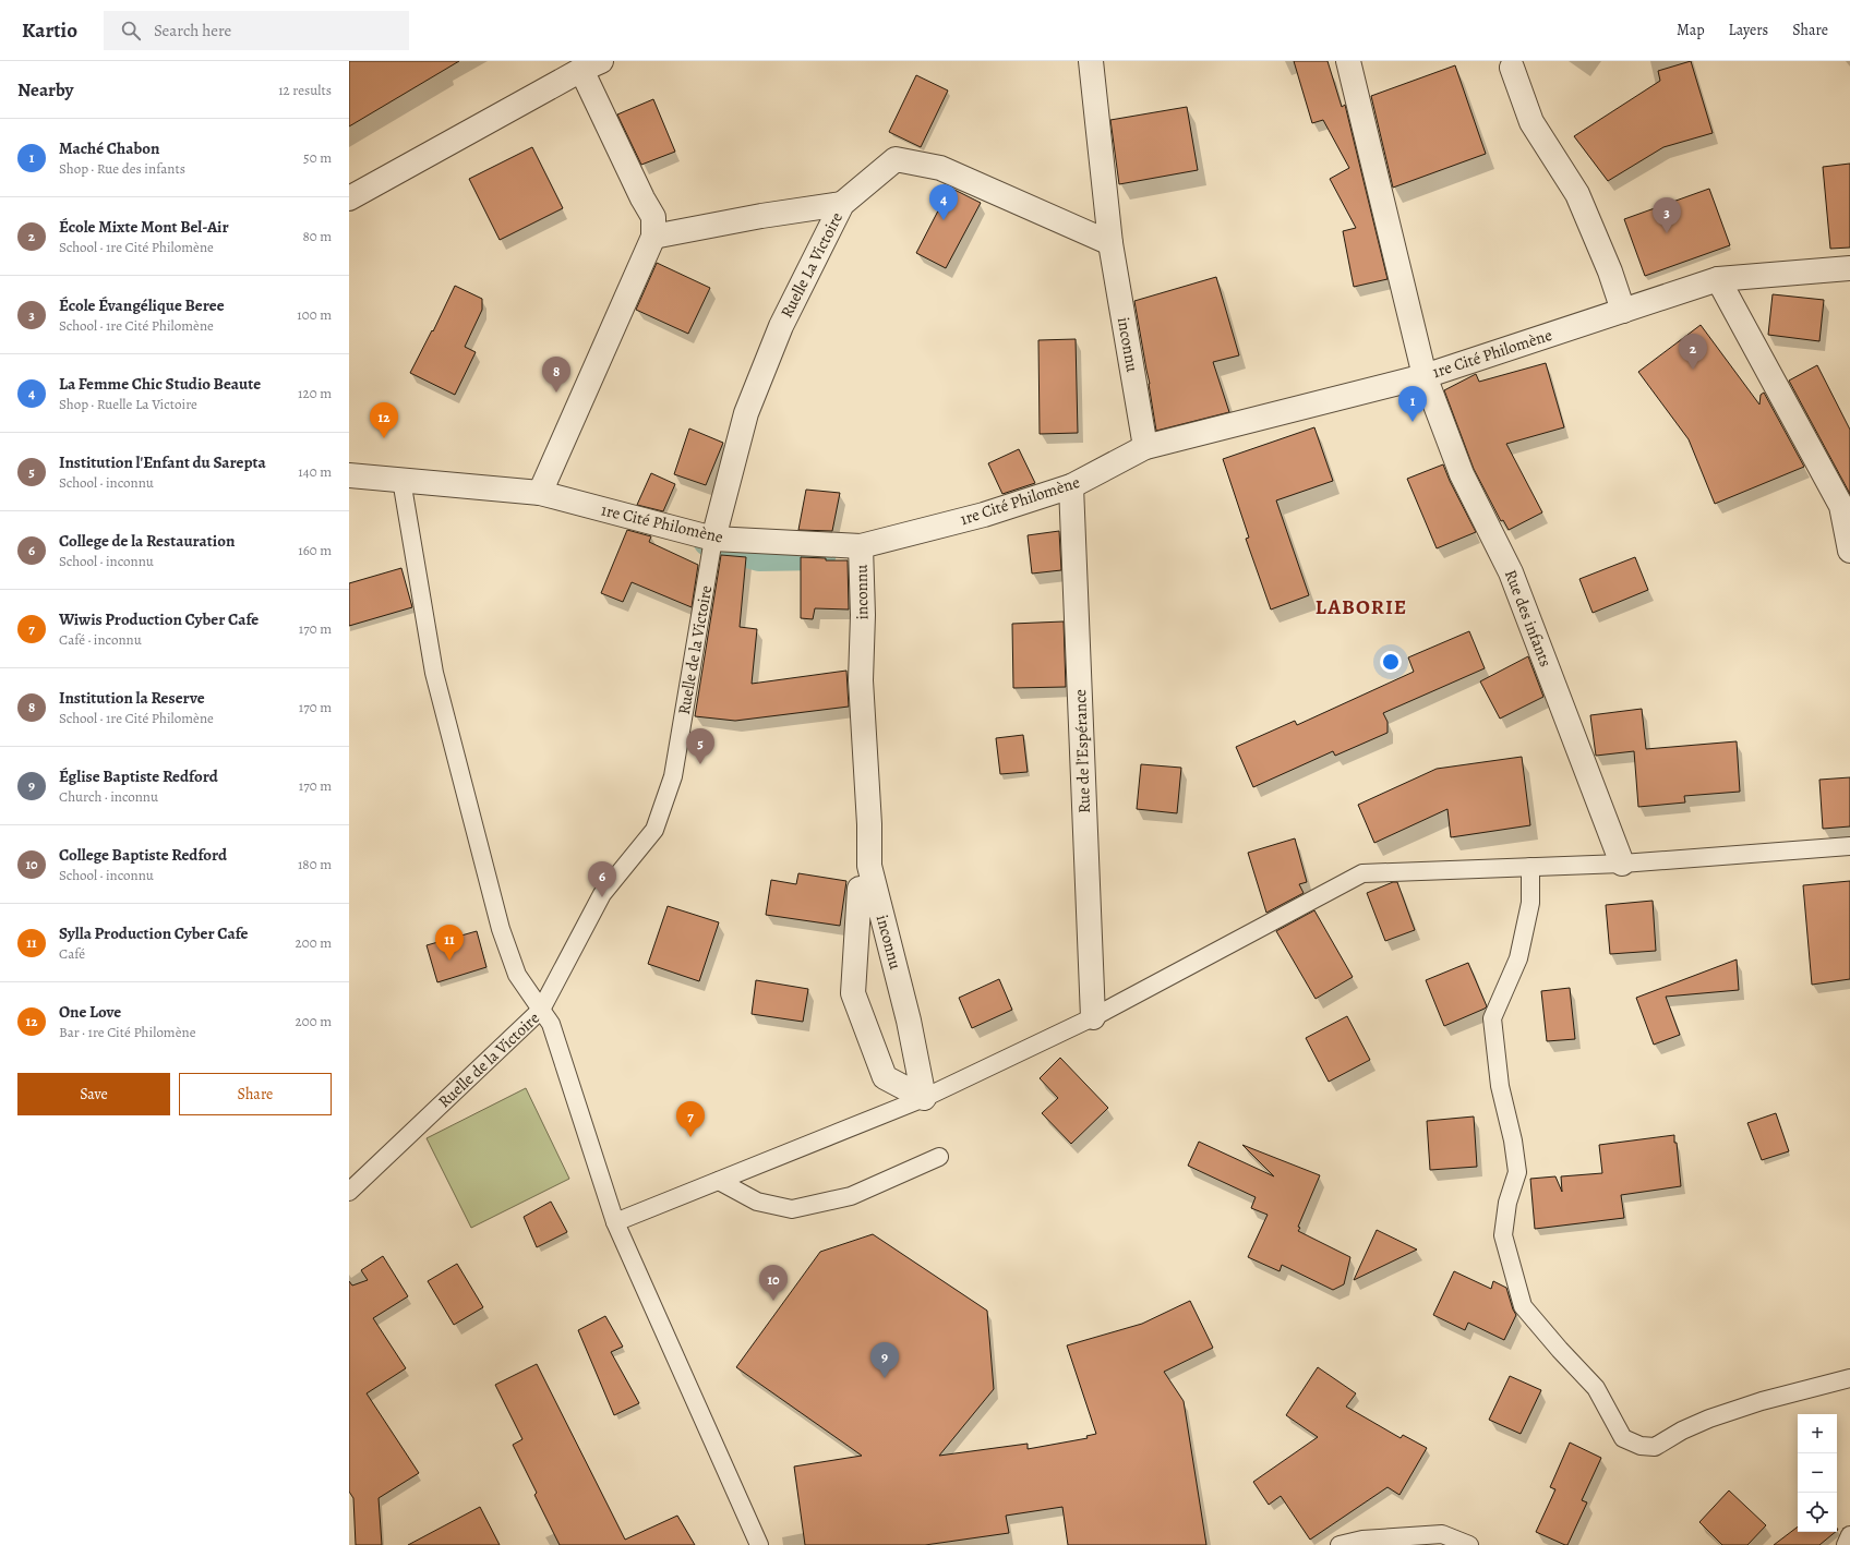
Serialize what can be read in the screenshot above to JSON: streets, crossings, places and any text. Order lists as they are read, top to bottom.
{
  "streets": {
    "street": [
      "Ruelle La Victoire",
      "inconnu",
      "1re Cité Philomène",
      "Rue des infants",
      "Rue de l’Espérance"
    ],
    "lane": ["Ruelle de la Victoire"]
  },
  "crossings": [
    ["Ruelle La Victoire", "inconnu"],
    ["Ruelle La Victoire", "1re Cité Philomène"],
    ["Ruelle La Victoire", "Ruelle de la Victoire"],
    ["inconnu", "1re Cité Philomène"],
    ["1re Cité Philomène", "Rue des infants"],
    ["1re Cité Philomène", "Ruelle de la Victoire"],
    ["1re Cité Philomène", "Rue de l’Espérance"]
  ],
  "districts": ["LABORIE"],
  "page": {
    "header": "Kartio",
    "search": "Search here",
    "nav": ["Map", "Layers", "Share"],
    "heading": ["Nearby", "12 results"],
    "list": [
      {
        "mark": "1",
        "name": "Maché Chabon",
        "note": "Shop · Rue des infants",
        "value": "50 m"
      },
      {
        "mark": "2",
        "name": "École Mixte Mont Bel-Air",
        "note": "School · 1re Cité Philomène",
        "value": "80 m"
      },
      {
        "mark": "3",
        "name": "École Évangélique Beree",
        "note": "School · 1re Cité Philomène",
        "value": "100 m"
      },
      {
        "mark": "4",
        "name": "La Femme Chic Studio Beaute",
        "note": "Shop · Ruelle La Victoire",
        "value": "120 m"
      },
      {
        "mark": "5",
        "name": "Institution l'Enfant du Sarepta",
        "note": "School · inconnu",
        "value": "140 m"
      },
      {
        "mark": "6",
        "name": "College de la Restauration",
        "note": "School · inconnu",
        "value": "160 m"
      },
      {
        "mark": "7",
        "name": "Wiwis Production Cyber Cafe",
        "note": "Café · inconnu",
        "value": "170 m"
      },
      {
        "mark": "8",
        "name": "Institution la Reserve",
        "note": "School · 1re Cité Philomène",
        "value": "170 m"
      },
      {
        "mark": "9",
        "name": "Église Baptiste Redford",
        "note": "Church · inconnu",
        "value": "170 m"
      },
      {
        "mark": "10",
        "name": "College Baptiste Redford",
        "note": "School · inconnu",
        "value": "180 m"
      },
      {
        "mark": "11",
        "name": "Sylla Production Cyber Cafe",
        "note": "Café",
        "value": "200 m"
      },
      {
        "mark": "12",
        "name": "One Love",
        "note": "Bar · 1re Cité Philomène",
        "value": "200 m"
      }
    ],
    "pins": [
      "4",
      "3",
      "2",
      "8",
      "1",
      "12",
      "5",
      "6",
      "11",
      "7",
      "10",
      "9"
    ],
    "buttons": ["Save", "Share"],
    "map_buttons": ["+", "−"]
  }
}
